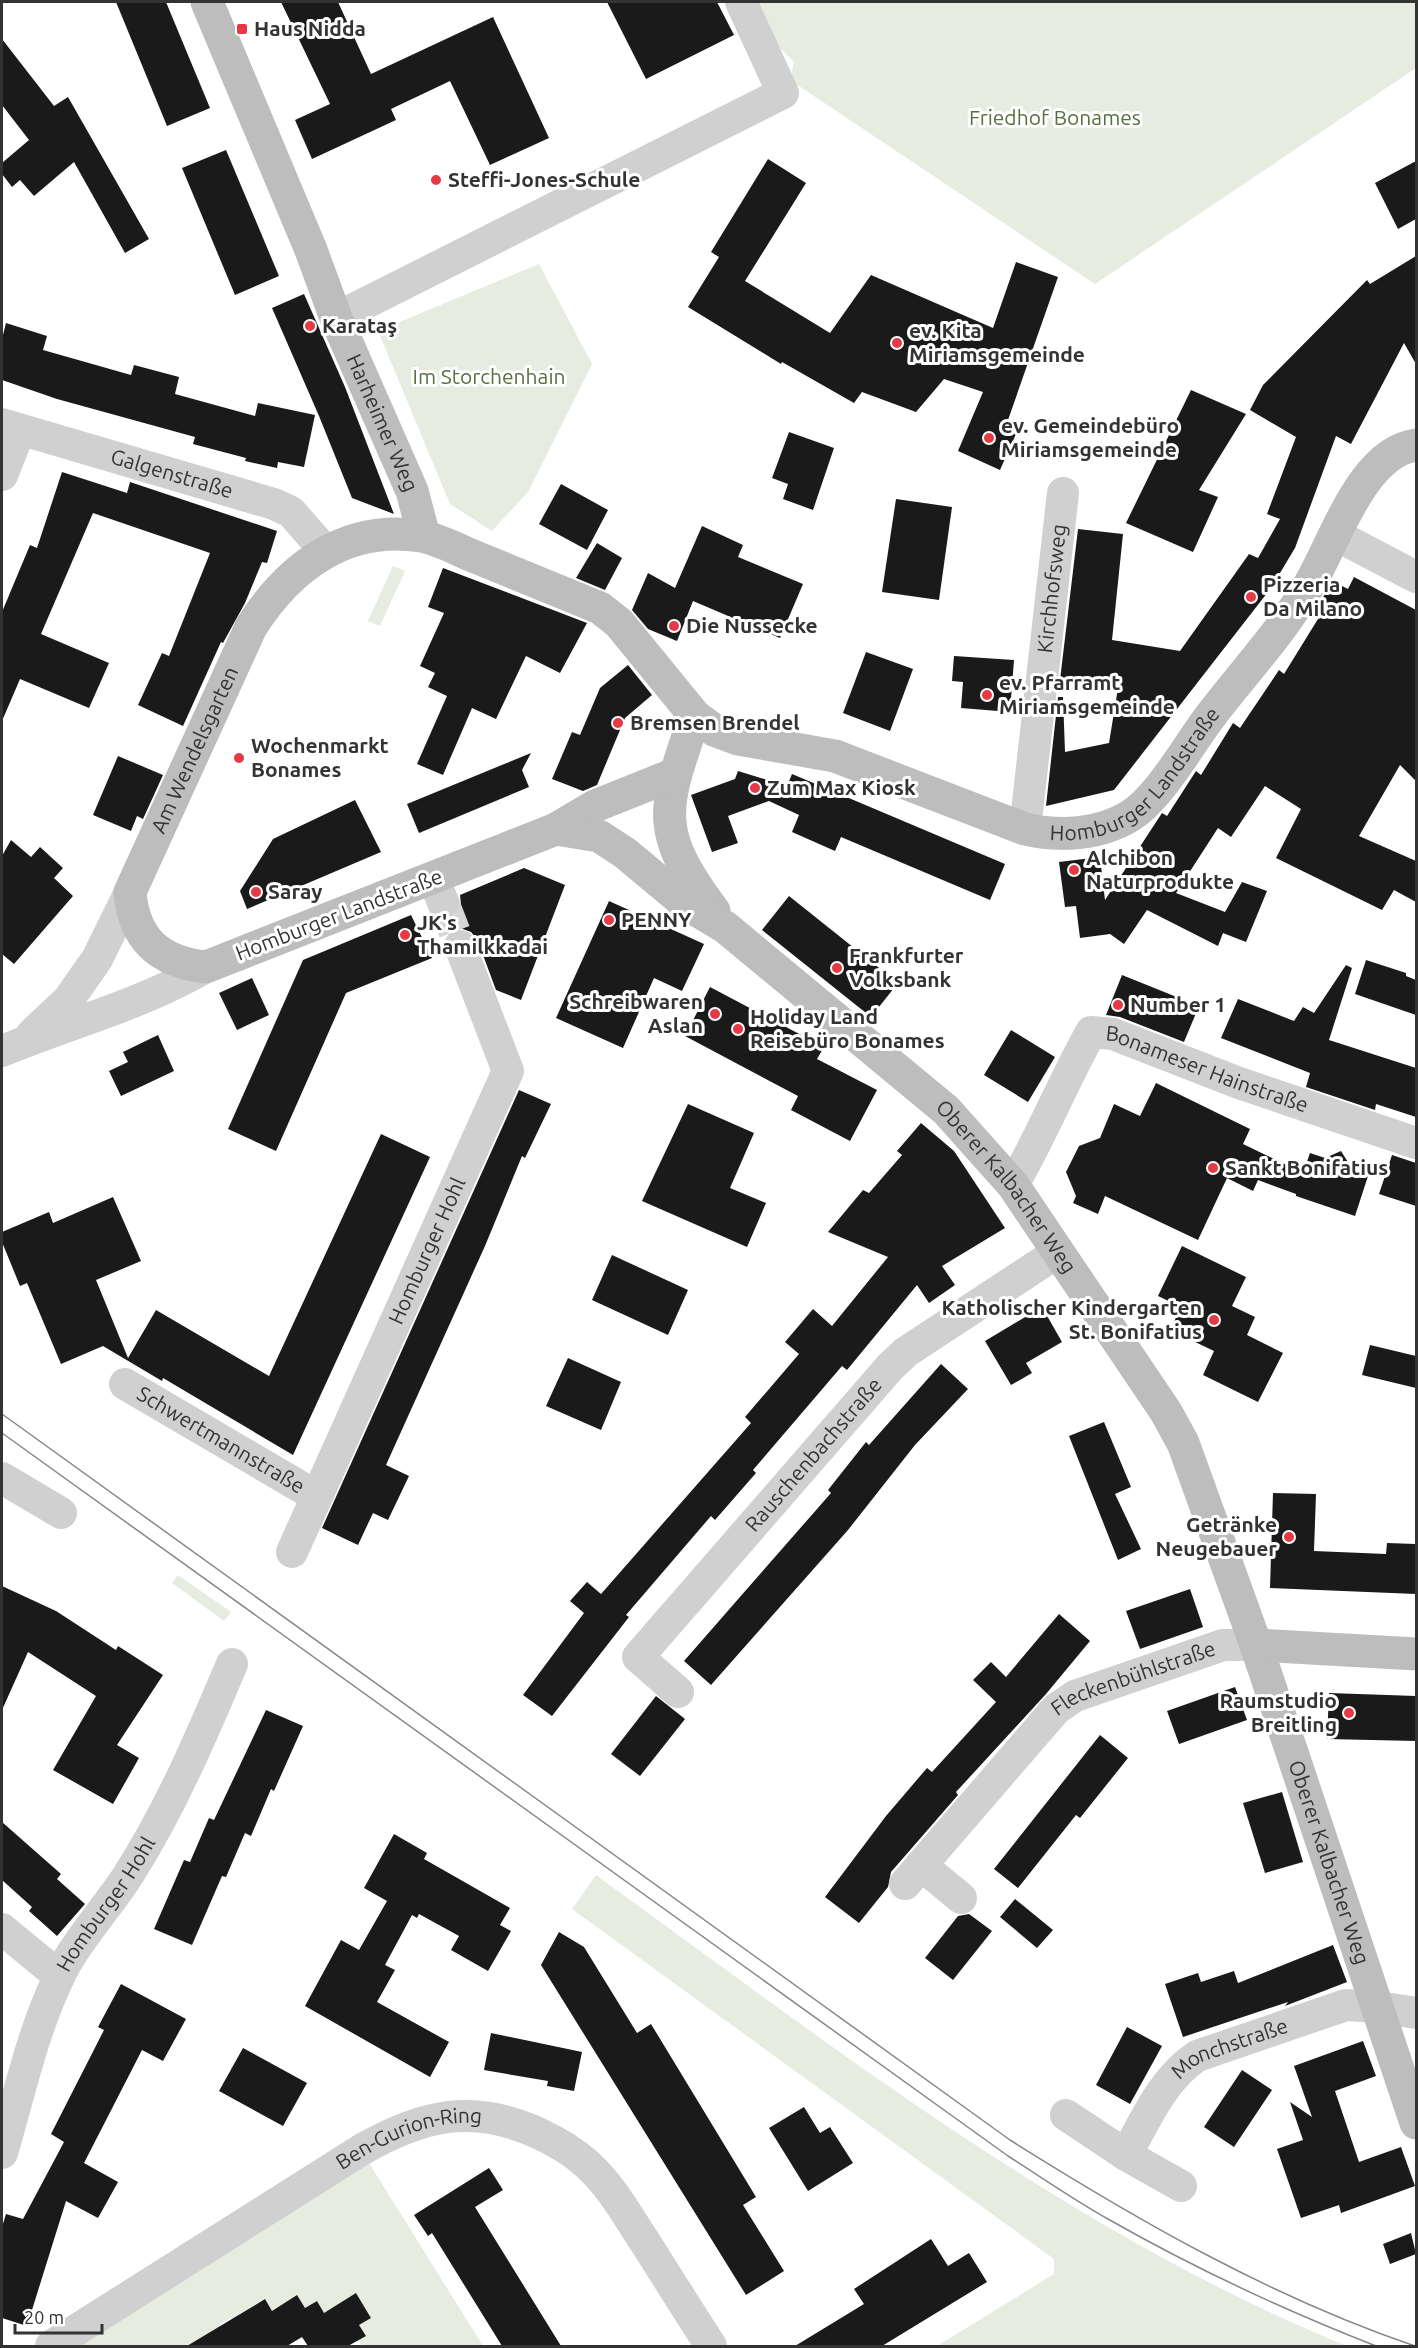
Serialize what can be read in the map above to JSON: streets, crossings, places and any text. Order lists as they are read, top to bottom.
{
  "streets": {
    "street": [
      "Harheimer Weg",
      "Galgenstraße",
      "Kirchhofsweg",
      "Am Wendelsgarten",
      "Homburger Landstraße",
      "Bonameser Hainstraße",
      "Oberer Kalbacher Weg",
      "Homburger Hohl",
      "Schwertmannstraße",
      "Rauschenbachstraße",
      "Fleckenbühlstraße",
      "Monchstraße",
      "Ben-Gurion-Ring"
    ]
  },
  "crossings": [
    ["Harheimer Weg", "Am Wendelsgarten"],
    ["Galgenstraße", "Am Wendelsgarten"],
    ["Kirchhofsweg", "Homburger Landstraße"],
    ["Am Wendelsgarten", "Homburger Landstraße"],
    ["Homburger Landstraße", "Oberer Kalbacher Weg"],
    ["Bonameser Hainstraße", "Oberer Kalbacher Weg"],
    ["Oberer Kalbacher Weg", "Rauschenbachstraße"],
    ["Oberer Kalbacher Weg", "Fleckenbühlstraße"],
    ["Oberer Kalbacher Weg", "Monchstraße"],
    ["Homburger Hohl", "Schwertmannstraße"]
  ],
  "parks": ["Friedhof Bonames", "Im Storchenhain"],
  "places": {
    "transit": ["Haus Nidda"],
    "other": [
      "Steffi-Jones-Schule",
      "Karataş",
      "ev. Kita Miriamsgemeinde",
      "ev. Gemeindebüro Miriamsgemeinde",
      "Pizzeria Da Milano",
      "Die Nussecke",
      "ev. Pfarramt Miriamsgemeinde",
      "Bremsen Brendel",
      "Wochenmarkt Bonames",
      "Zum Max Kiosk",
      "Alchibon Naturprodukte",
      "Saray",
      "PENNY",
      "JK's Thamilkkadai",
      "Frankfurter Volksbank",
      "Number 1",
      "Schreibwaren Aslan",
      "Holiday Land Reisebüro Bonames",
      "Sankt Bonifatius",
      "Katholischer Kindergarten St. Bonifatius",
      "Getränke Neugebauer",
      "Raumstudio Breitling"
    ]
  },
  "scale_bar": "20 m"
}
